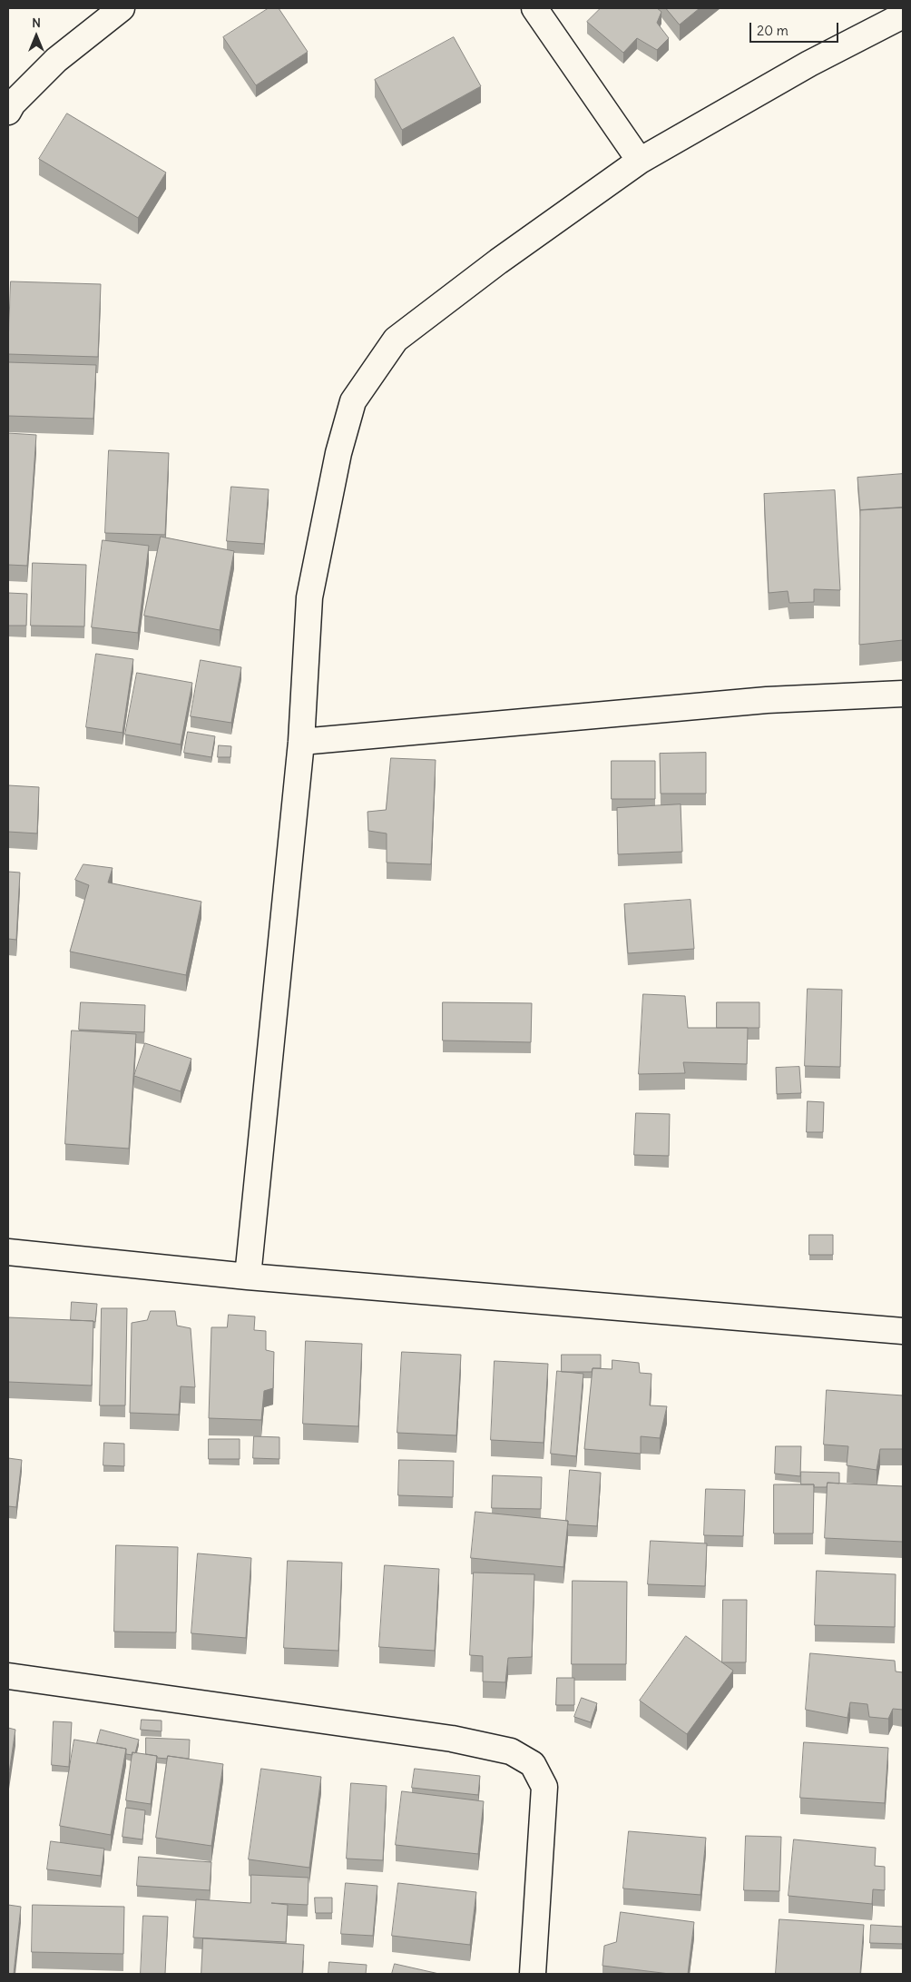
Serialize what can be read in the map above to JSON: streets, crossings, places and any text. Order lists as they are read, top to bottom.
{
  "scale_bar": "20 m",
  "north": "top"
}
